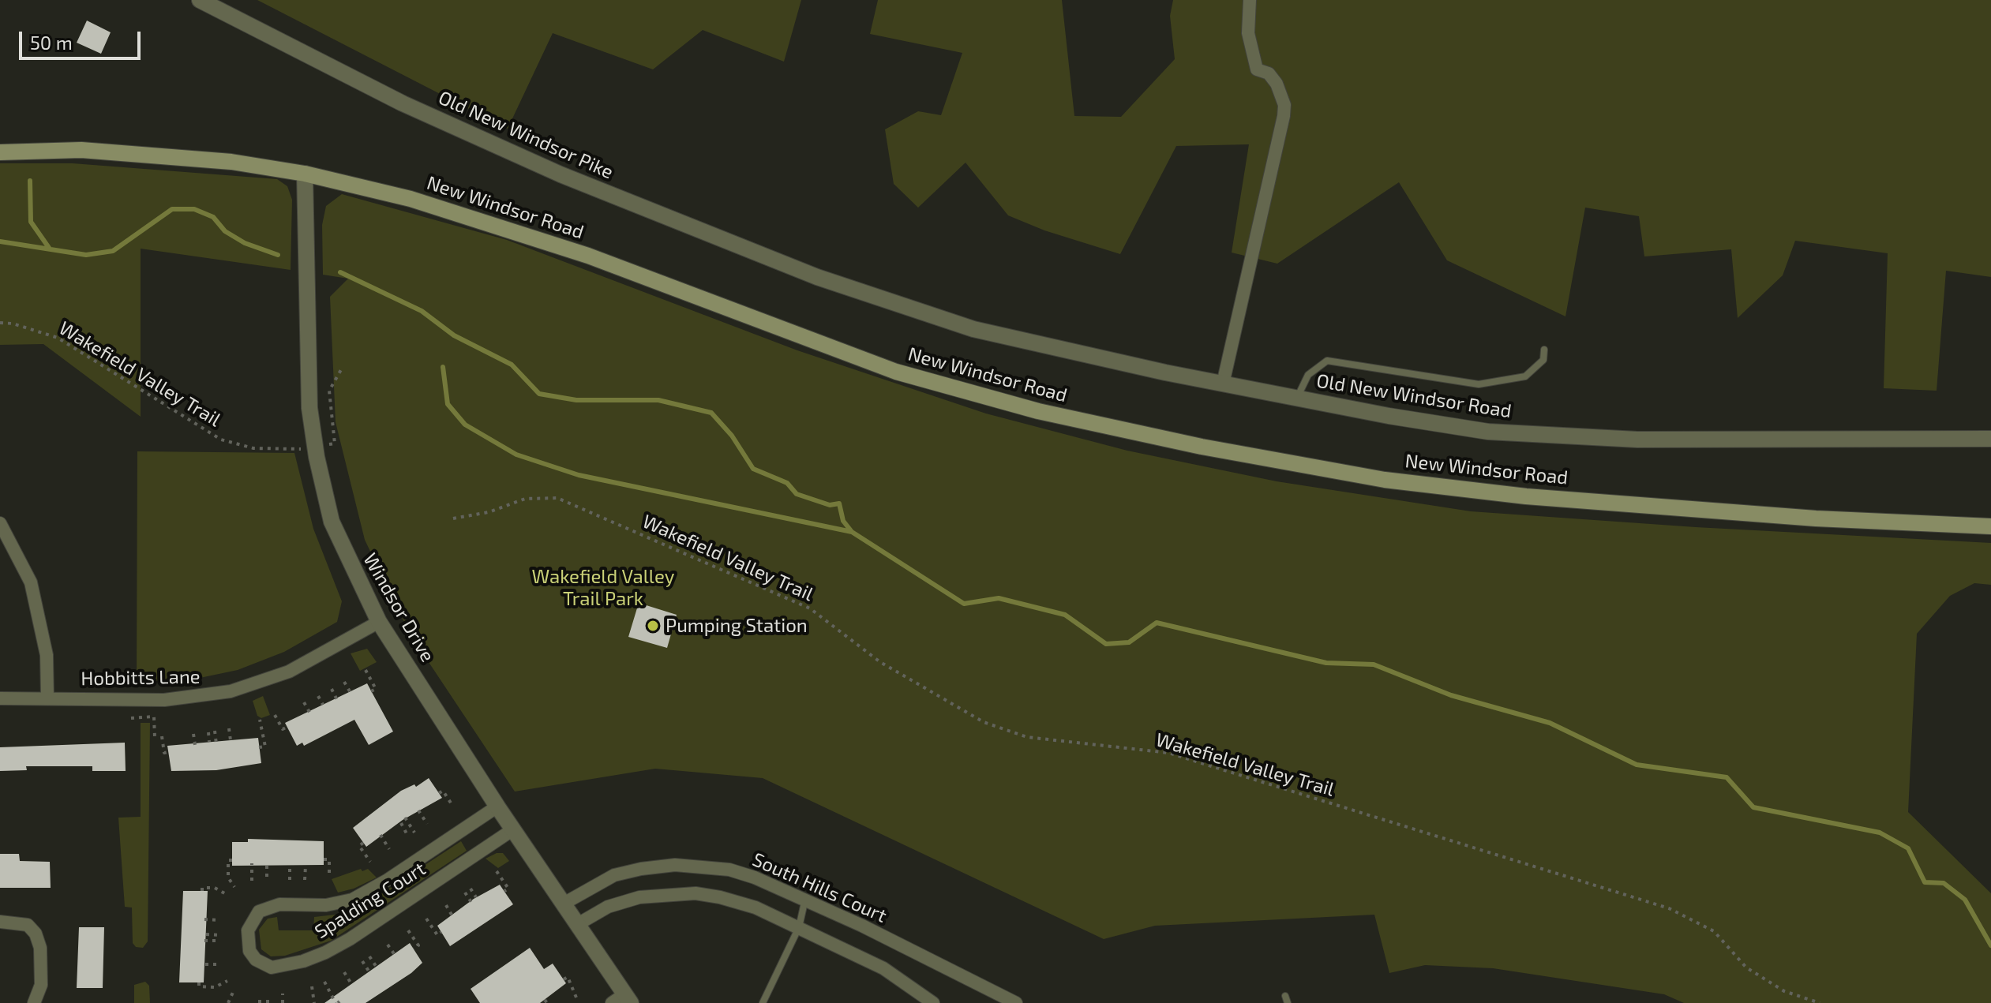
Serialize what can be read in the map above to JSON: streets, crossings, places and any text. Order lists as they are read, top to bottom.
{
  "streets": {
    "main road": ["New Windsor Road"],
    "street": [
      "Old New Windsor Pike",
      "Old New Windsor Road",
      "Windsor Drive",
      "Hobbitts Lane",
      "South Hills Court",
      "Spalding Court"
    ],
    "path": ["Wakefield Valley Trail"]
  },
  "crossings": [
    ["Old New Windsor Pike", "Old New Windsor Road"],
    ["New Windsor Road", "Windsor Drive"],
    ["Wakefield Valley Trail", "Windsor Drive"],
    ["Windsor Drive", "Hobbitts Lane"],
    ["Windsor Drive", "South Hills Court"],
    ["Windsor Drive", "Spalding Court"]
  ],
  "parks": ["Wakefield Valley Trail Park"],
  "places": ["Pumping Station"],
  "scale_bar": "50 m"
}
